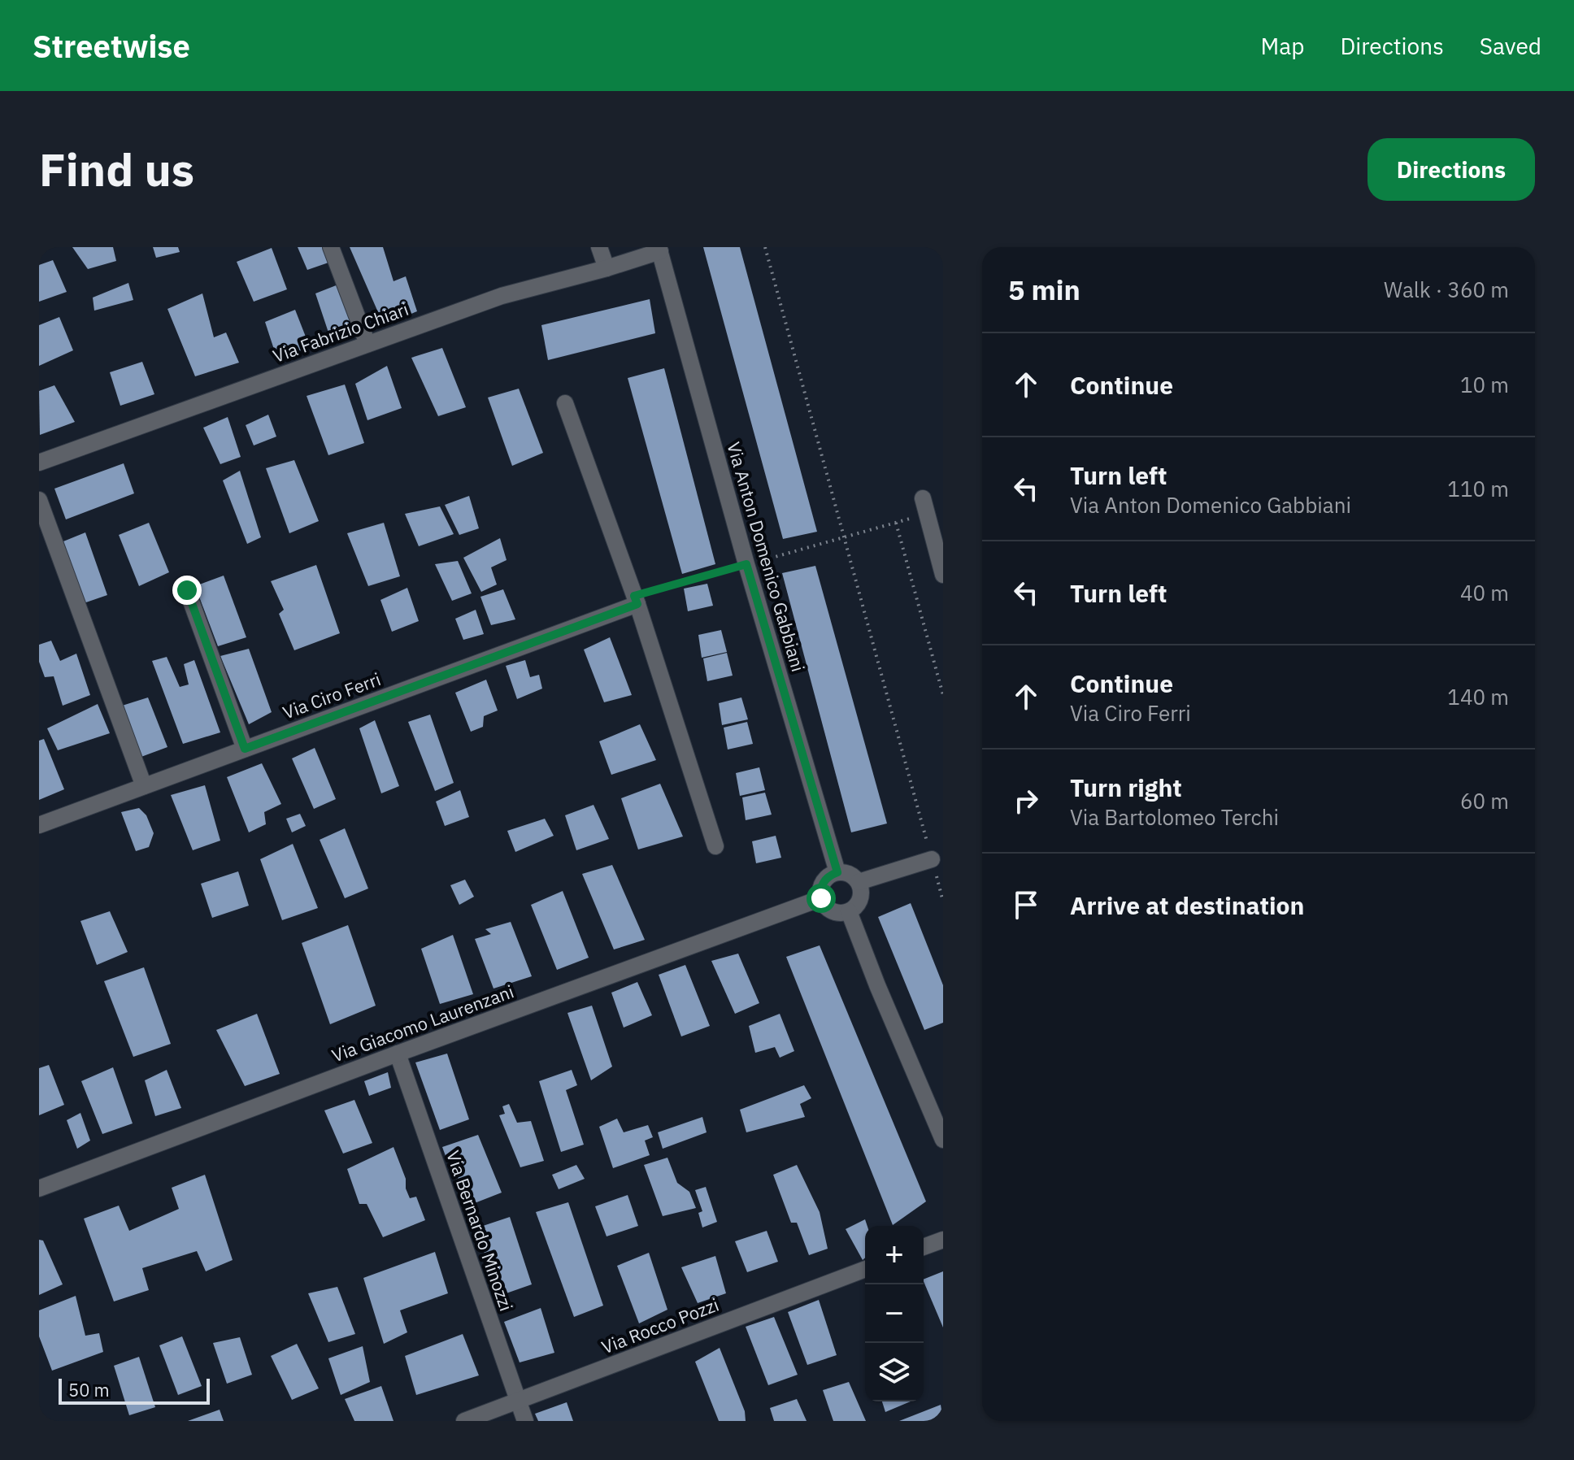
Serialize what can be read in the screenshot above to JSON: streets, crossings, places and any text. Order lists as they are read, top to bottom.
{
  "streets": {
    "street": [
      "Via Fabrizio Chiari",
      "Via Anton Domenico Gabbiani",
      "Via Ciro Ferri",
      "Via Giacomo Laurenzani",
      "Via Bernardo Minozzi",
      "Via Rocco Pozzi"
    ]
  },
  "crossings": [
    ["Via Fabrizio Chiari", "Via Anton Domenico Gabbiani"],
    ["Via Anton Domenico Gabbiani", "Via Giacomo Laurenzani"],
    ["Via Giacomo Laurenzani", "Via Bernardo Minozzi"],
    ["Via Bernardo Minozzi", "Via Rocco Pozzi"]
  ],
  "scale_bar": "50 m",
  "page": {
    "header": "Streetwise",
    "nav": ["Map", "Directions", "Saved"],
    "buttons": "Directions",
    "title": "Find us",
    "heading": ["5 min", "Walk · 360 m"],
    "list": [
      ["Continue", "10 m"],
      ["Turn left", "Via Anton Domenico Gabbiani", "110 m"],
      ["Turn left", "40 m"],
      ["Continue", "Via Ciro Ferri", "140 m"],
      ["Turn right", "Via Bartolomeo Terchi", "60 m"],
      "Arrive at destination"
    ],
    "map_buttons": ["+", "−"],
    "scale": "50 m"
  }
}
